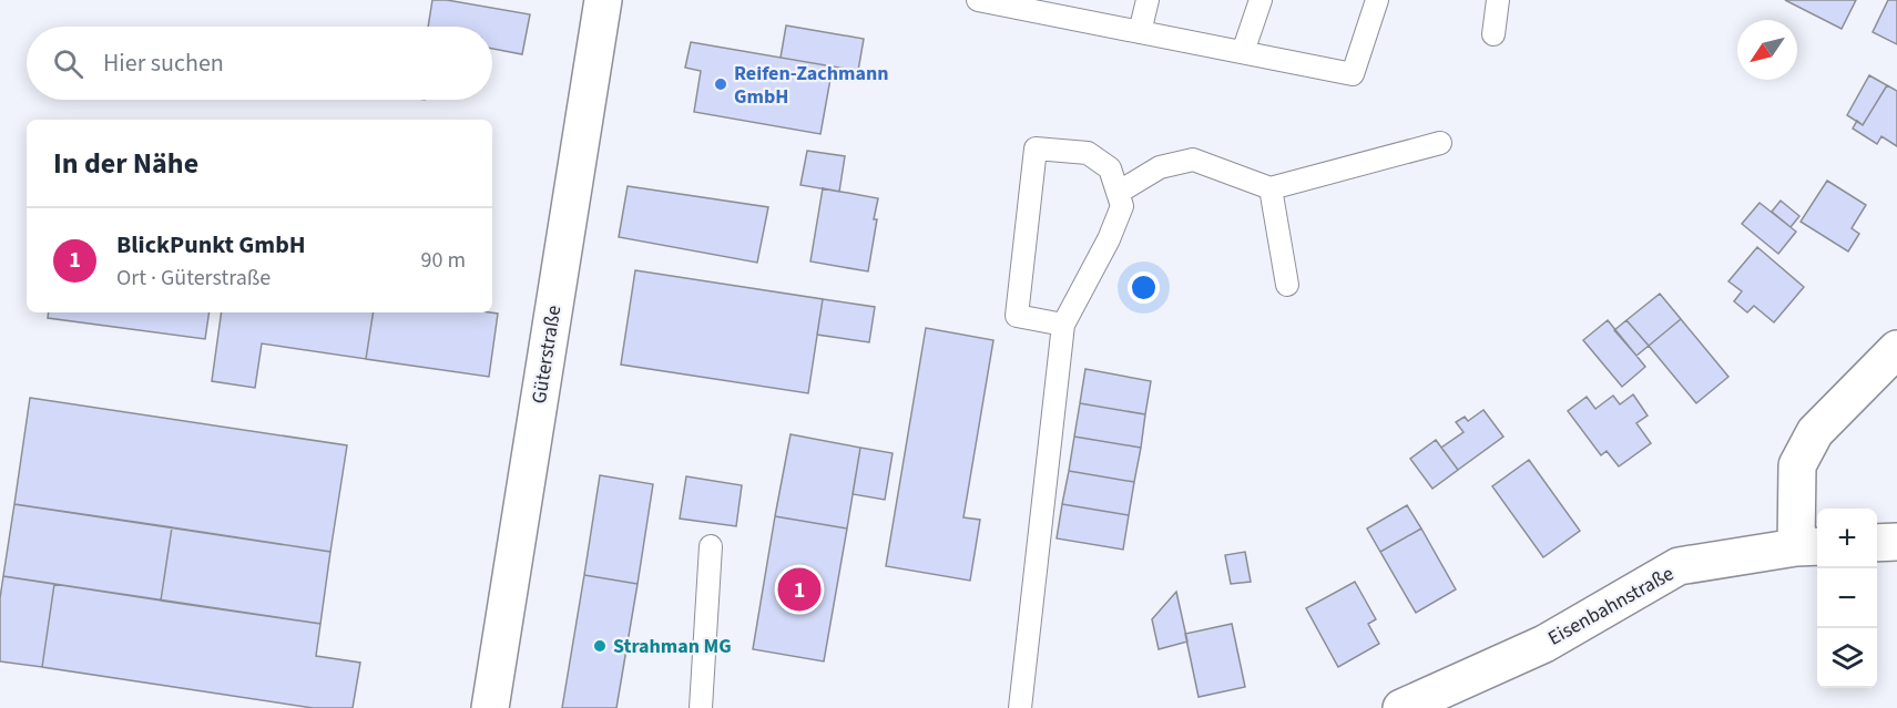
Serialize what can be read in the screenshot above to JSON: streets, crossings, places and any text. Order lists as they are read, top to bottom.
{
  "streets": {
    "street": ["Güterstraße", "Eisenbahnstraße"]
  },
  "places": ["Reifen-Zachmann GmbH", "Strahman MG"],
  "north": "bottom left",
  "page": {
    "search": "Hier suchen",
    "heading": "In der Nähe",
    "list": [
      {
        "mark": "1",
        "name": "BlickPunkt GmbH",
        "note": "Ort · Güterstraße",
        "value": "90 m"
      }
    ],
    "map_buttons": ["+", "−"],
    "pins": "1"
  }
}
